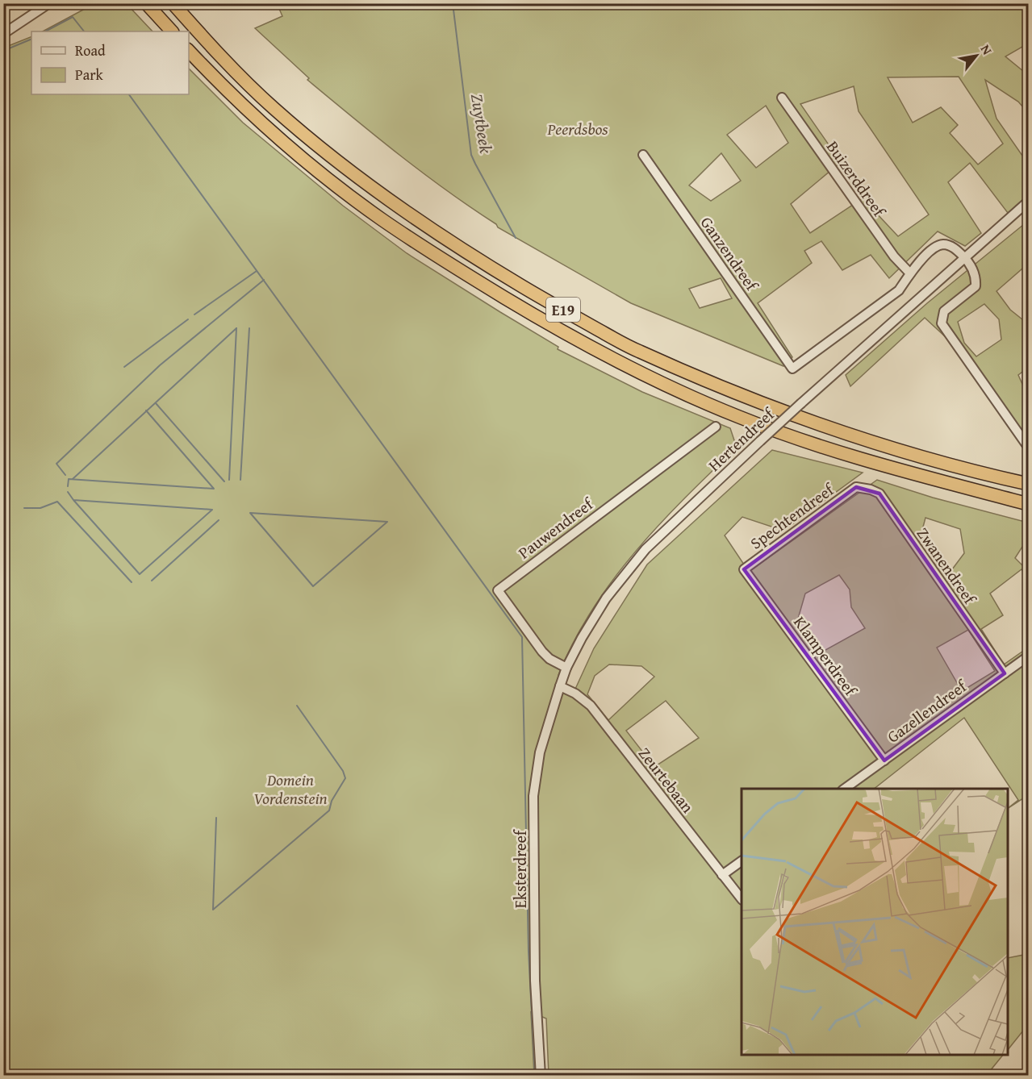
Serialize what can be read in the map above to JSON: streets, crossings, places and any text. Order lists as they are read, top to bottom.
{
  "streets": {
    "highway": ["E19"],
    "street": [
      "Buizerddreef",
      "Ganzendreef",
      "Hertendreef",
      "Spechtendreef",
      "Pauwendreef",
      "Zwanendreef",
      "Klamperdreef",
      "Gazellendreef",
      "Zeurtebaan",
      "Eksterdreef"
    ]
  },
  "crossings": [
    ["Buizerddreef", "Ganzendreef"],
    ["Hertendreef", "Pauwendreef"],
    ["Hertendreef", "Eksterdreef"],
    ["Spechtendreef", "Zwanendreef"],
    ["Spechtendreef", "Klamperdreef"],
    ["Pauwendreef", "Eksterdreef"],
    ["Zwanendreef", "Gazellendreef"],
    ["Klamperdreef", "Gazellendreef"],
    ["Zeurtebaan", "Eksterdreef"]
  ],
  "water": ["Zuytbeek"],
  "parks": ["Peerdsbos", "Domein Vordenstein"],
  "legend": ["Road", "Park"],
  "north": "top right"
}
